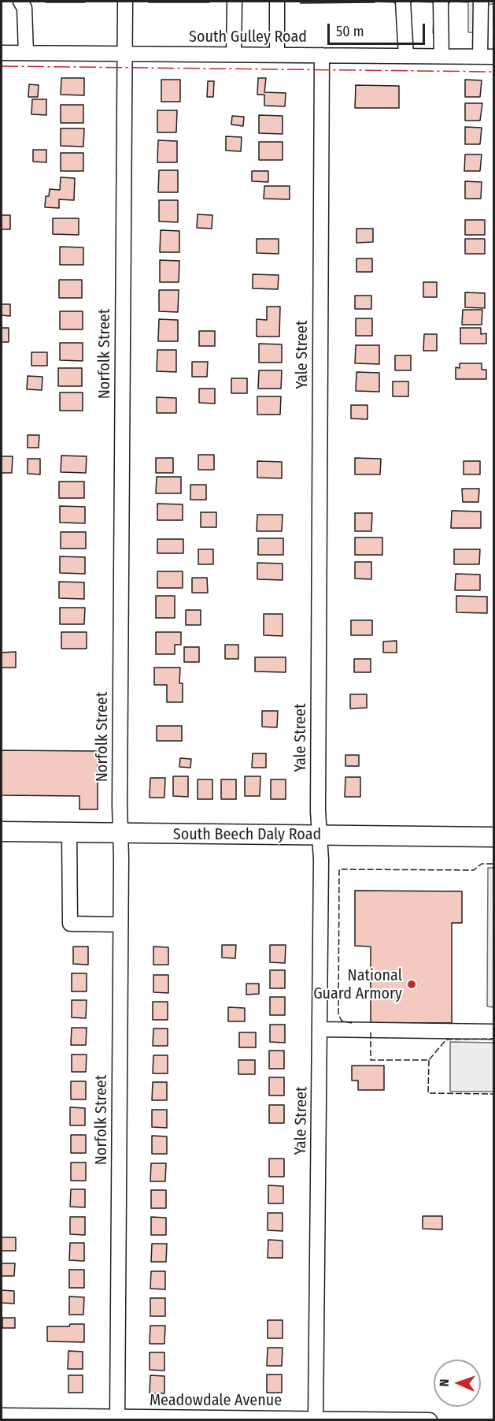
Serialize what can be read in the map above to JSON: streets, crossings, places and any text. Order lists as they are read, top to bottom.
{
  "streets": {
    "main road": ["South Beech Daly Road"],
    "street": [
      "South Gulley Road",
      "Norfolk Street",
      "Yale Street",
      "Meadowdale Avenue"
    ]
  },
  "crossings": [
    ["South Gulley Road", "Norfolk Street"],
    ["South Gulley Road", "Yale Street"],
    ["Norfolk Street", "South Beech Daly Road"],
    ["Norfolk Street", "Meadowdale Avenue"],
    ["Yale Street", "South Beech Daly Road"],
    ["Yale Street", "Meadowdale Avenue"]
  ],
  "places": ["National Guard Armory"],
  "scale_bar": "50 m",
  "north": "left"
}
